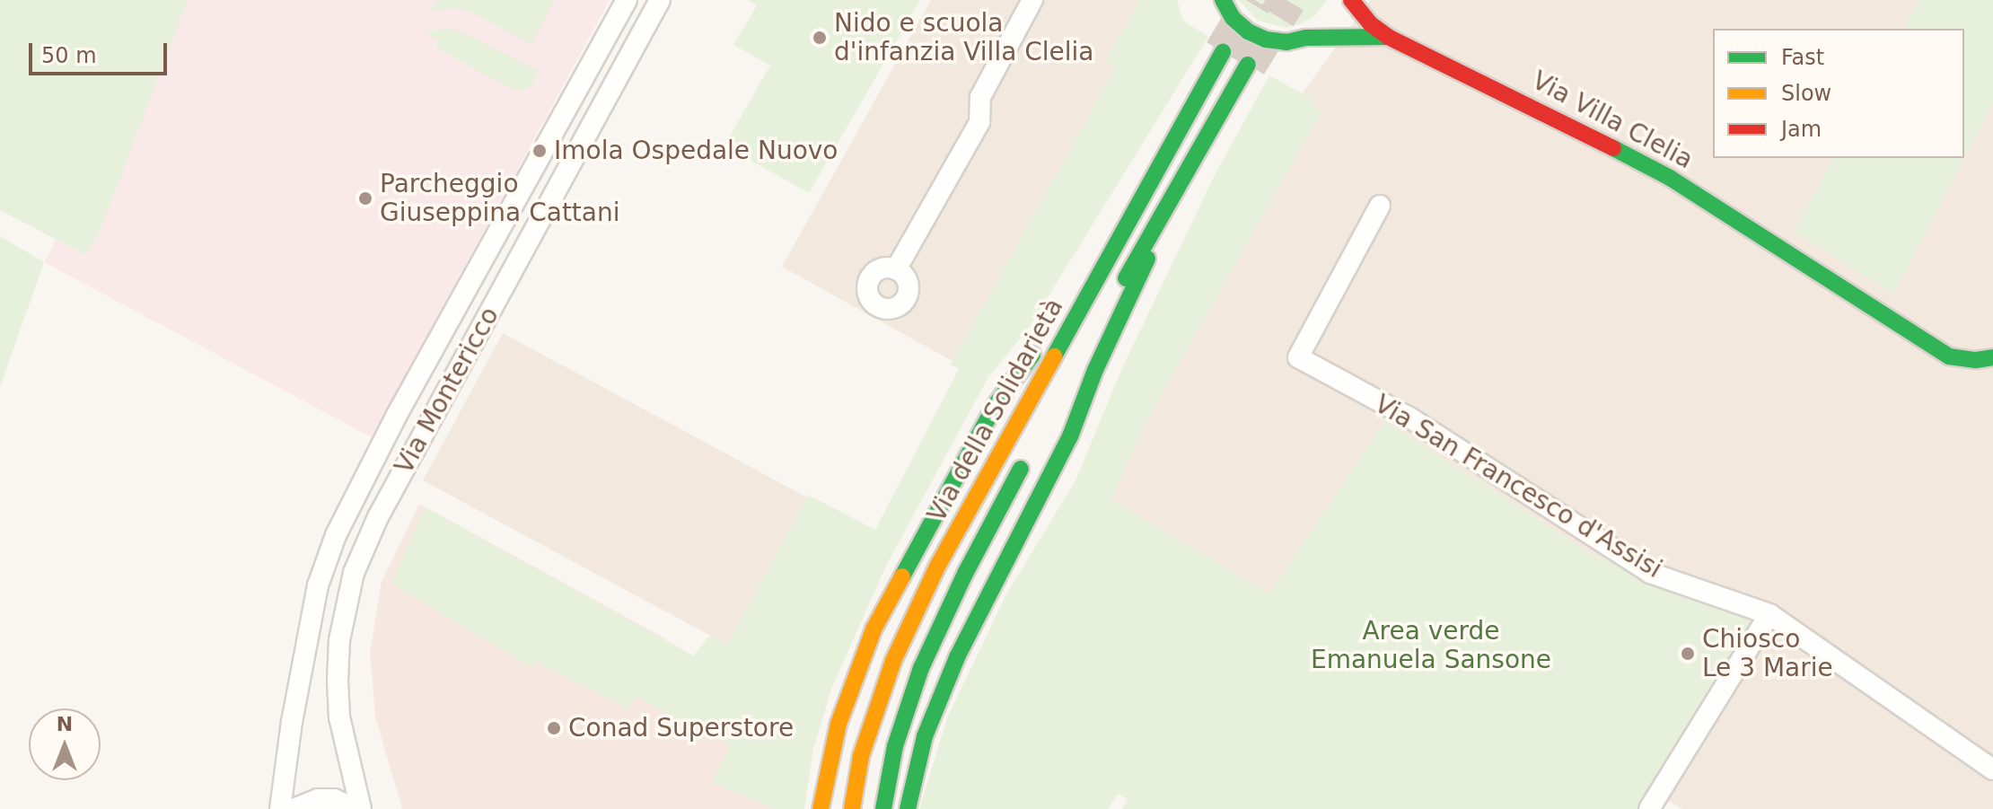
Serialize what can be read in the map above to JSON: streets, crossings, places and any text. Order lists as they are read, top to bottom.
{
  "streets": {
    "main road": ["Via Villa Clelia", "Via della Solidarietà"],
    "street": ["Via Montericco", "Via San Francesco d'Assisi"]
  },
  "parks": ["Area verde Emanuela Sansone"],
  "places": [
    "Nido e scuola d'infanzia Villa Clelia",
    "Imola Ospedale Nuovo",
    "Parcheggio Giuseppina Cattani",
    "Chiosco Le 3 Marie",
    "Conad Superstore"
  ],
  "legend": ["Fast", "Slow", "Jam"],
  "scale_bar": "50 m",
  "north": "top"
}
